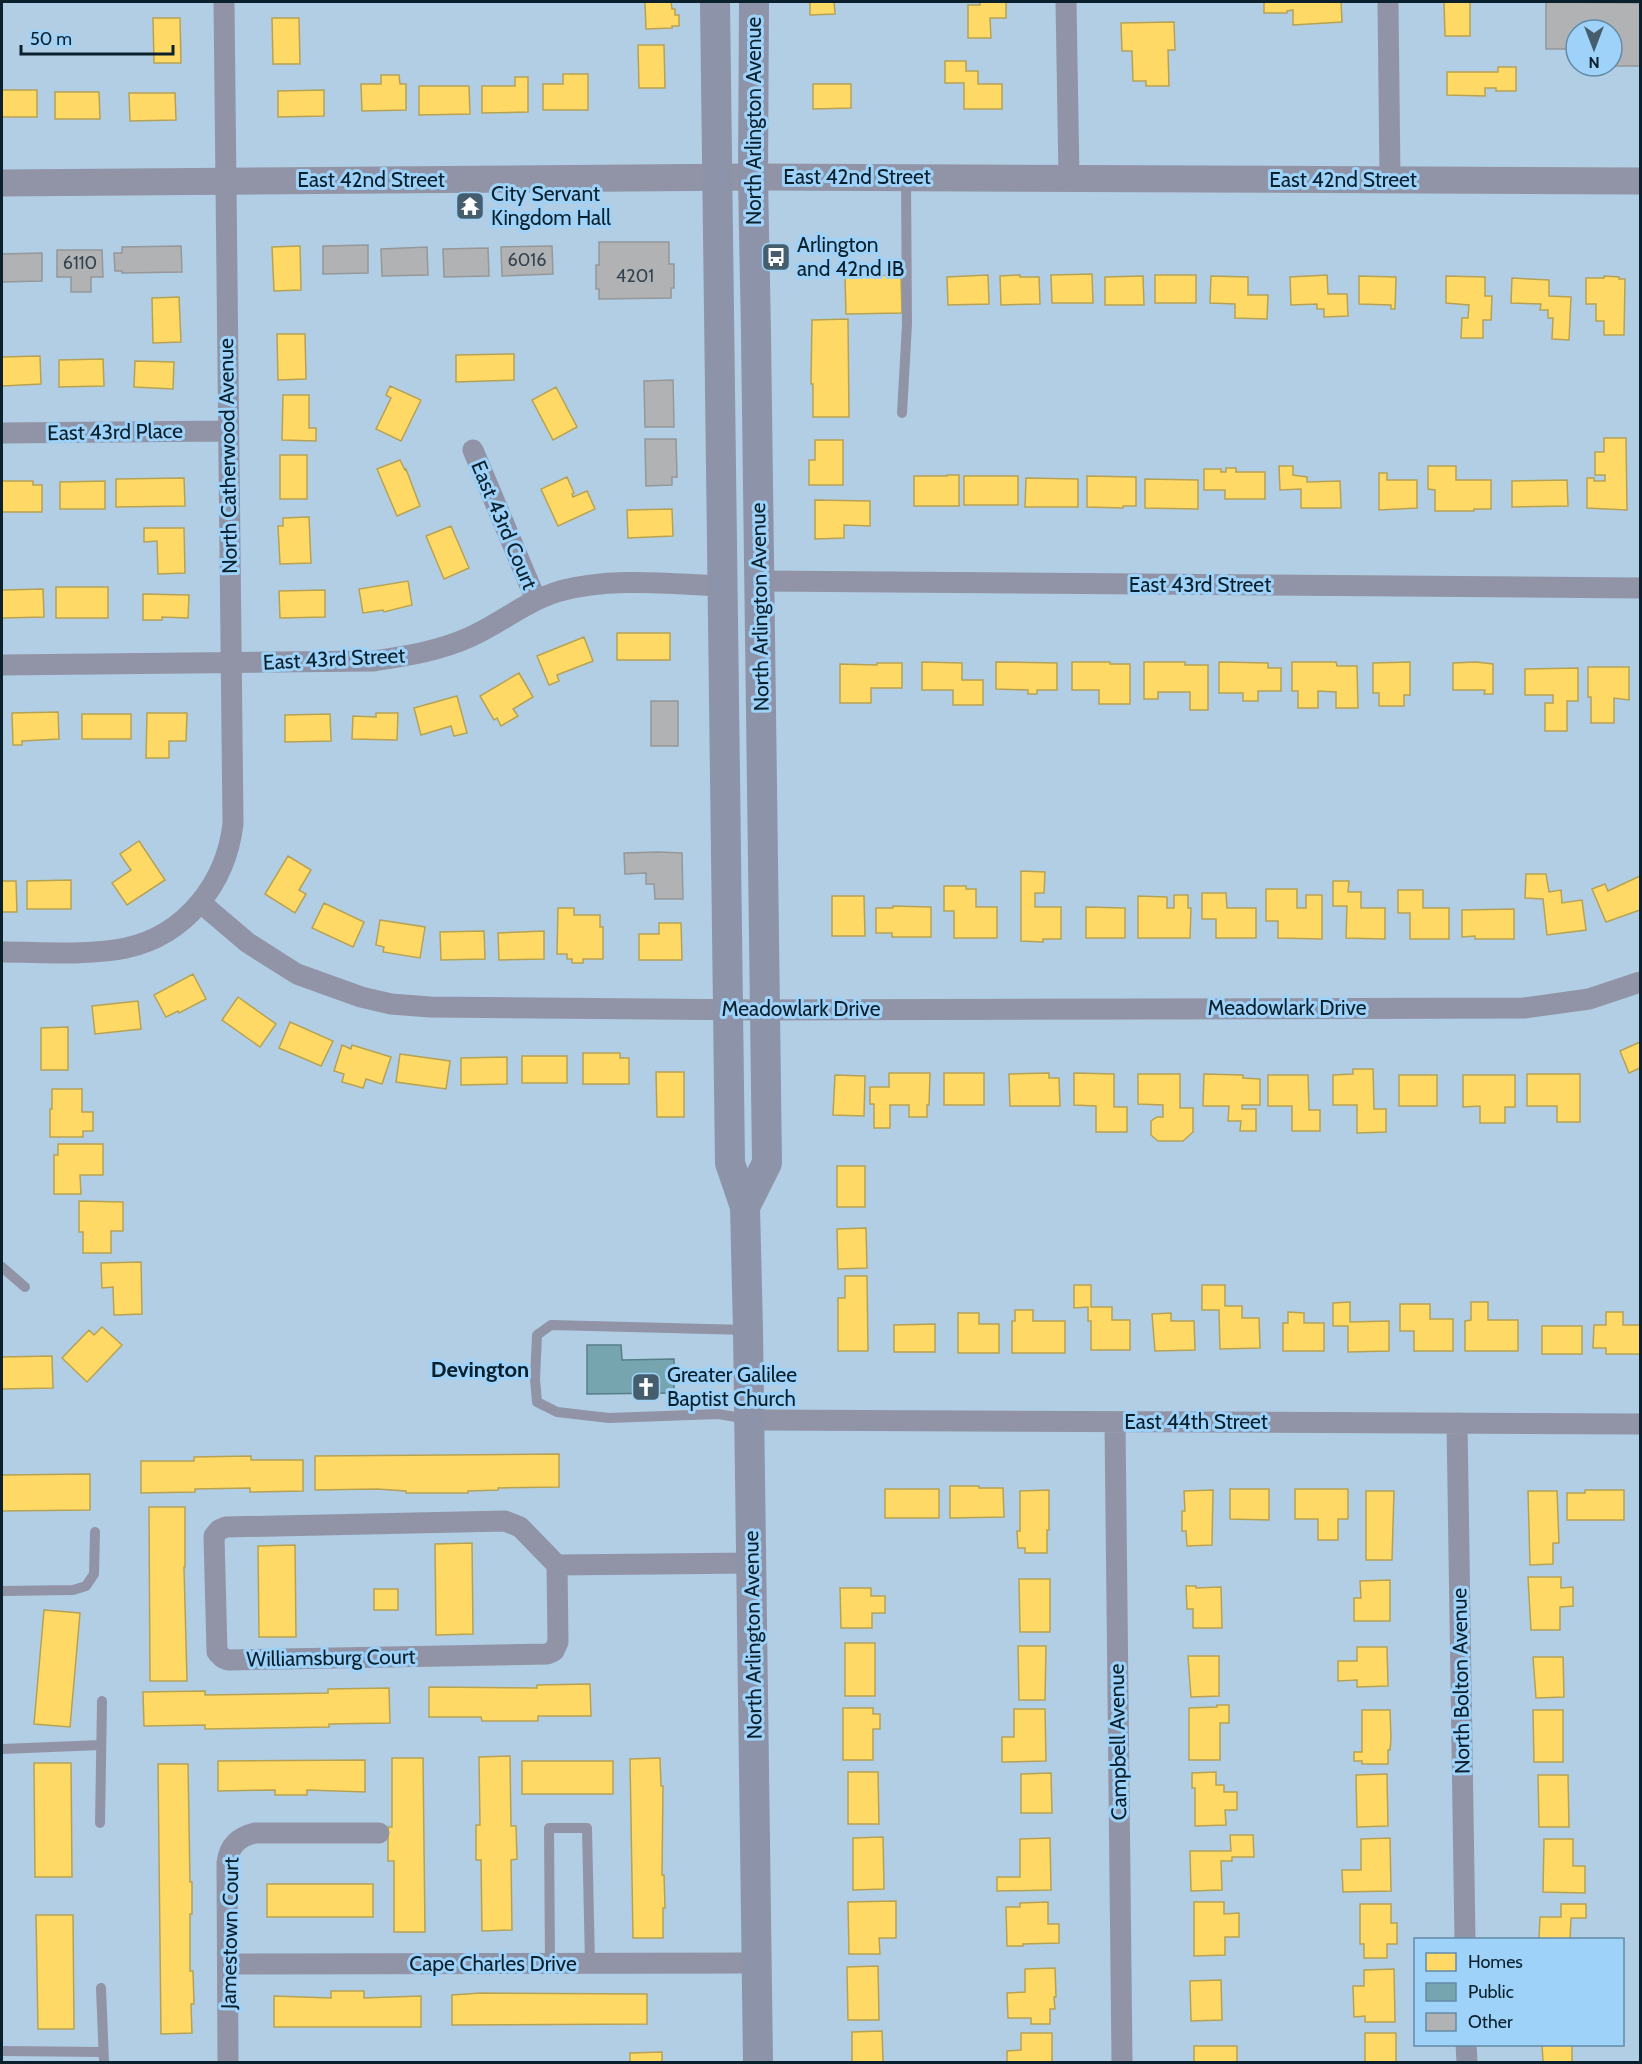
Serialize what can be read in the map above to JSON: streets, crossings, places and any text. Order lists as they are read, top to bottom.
{
  "streets": {
    "main road": ["North Arlington Avenue"],
    "street": [
      "East 42nd Street",
      "East 43rd Place",
      "North Catherwood Avenue",
      "East 43rd Court",
      "East 43rd Street",
      "Meadowlark Drive",
      "East 44th Street",
      "Williamsburg Court",
      "North Bolton Avenue",
      "Campbell Avenue",
      "Jamestown Court",
      "Cape Charles Drive"
    ]
  },
  "crossings": [
    ["North Arlington Avenue", "East 42nd Street"],
    ["North Arlington Avenue", "East 43rd Street"],
    ["North Arlington Avenue", "Meadowlark Drive"],
    ["North Arlington Avenue", "East 44th Street"],
    ["North Arlington Avenue", "Cape Charles Drive"],
    ["East 42nd Street", "North Catherwood Avenue"],
    ["East 43rd Place", "North Catherwood Avenue"],
    ["North Catherwood Avenue", "East 43rd Street"],
    ["North Catherwood Avenue", "Meadowlark Drive"],
    ["East 43rd Court", "East 43rd Street"],
    ["East 44th Street", "North Bolton Avenue"],
    ["East 44th Street", "Campbell Avenue"],
    ["Jamestown Court", "Cape Charles Drive"]
  ],
  "districts": ["Devington"],
  "places": {
    "temple": ["City Servant Kingdom Hall"],
    "bus stop": ["Arlington and 42nd IB"],
    "church": ["Greater Galilee Baptist Church"]
  },
  "house_numbers": ["6016", "6110", "4201"],
  "legend": ["Homes", "Public", "Other"],
  "scale_bar": "50 m",
  "north": "bottom"
}
